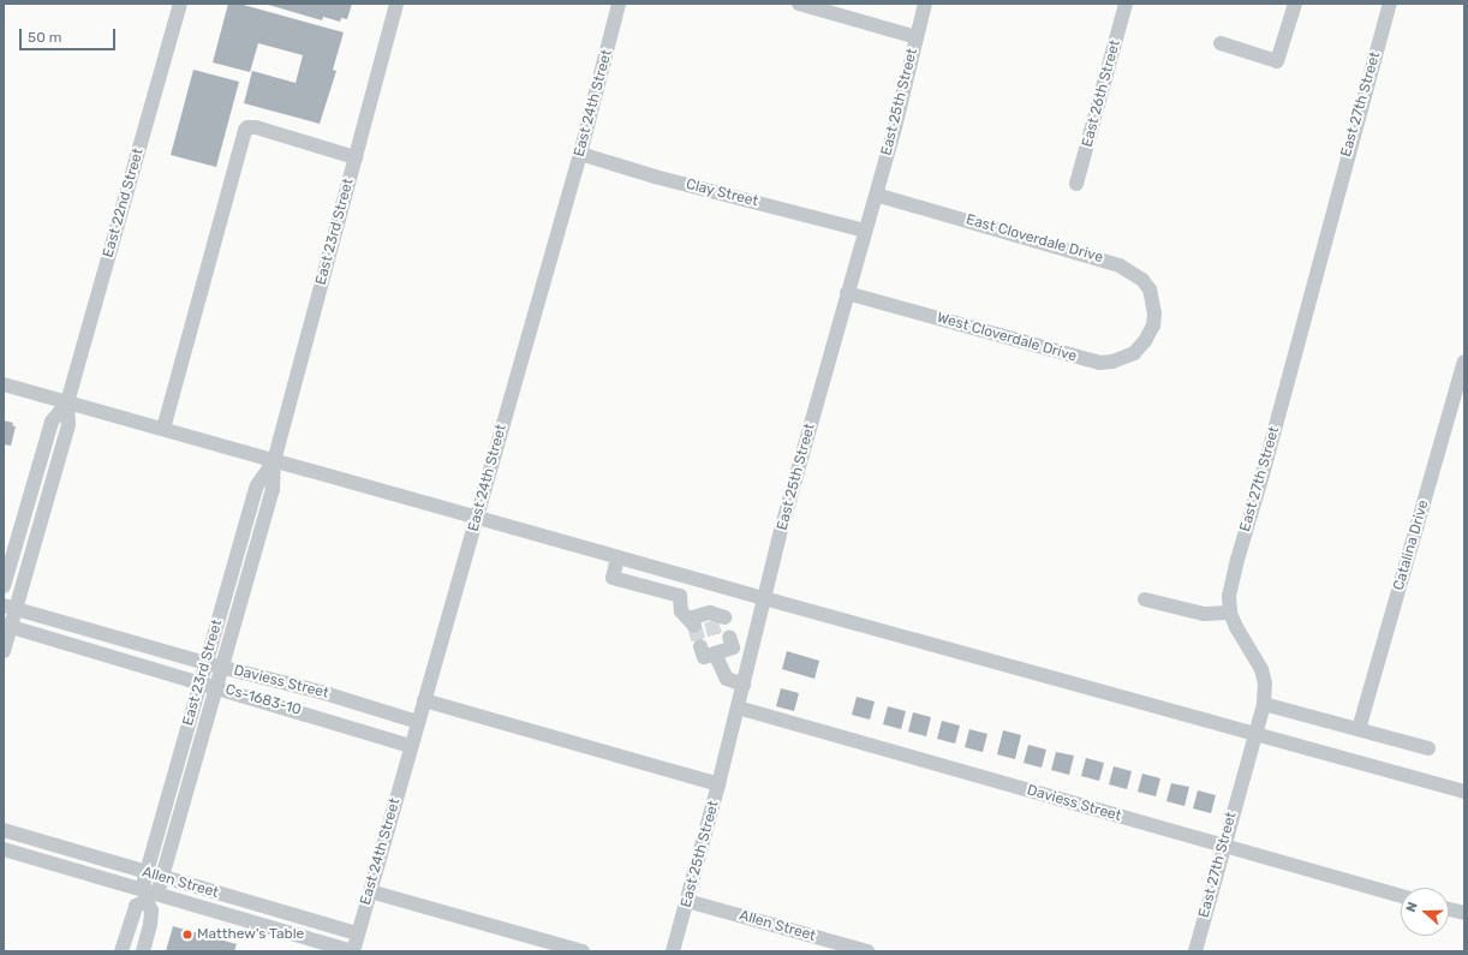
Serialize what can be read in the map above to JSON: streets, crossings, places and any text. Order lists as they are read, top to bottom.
{
  "streets": {
    "street": [
      "East 26th Street",
      "East 25th Street",
      "East 24th Street",
      "East 27th Street",
      "Clay Street",
      "East 22nd Street",
      "East 23rd Street",
      "East Cloverdale Drive",
      "West Cloverdale Drive",
      "Catalina Drive",
      "Daviess Street",
      "Cs-1683-10",
      "Allen Street"
    ]
  },
  "crossings": [
    ["East 25th Street", "Clay Street"],
    ["East 25th Street", "East Cloverdale Drive"],
    ["East 25th Street", "West Cloverdale Drive"],
    ["East 25th Street", "Daviess Street"],
    ["East 25th Street", "Allen Street"],
    ["East 24th Street", "Clay Street"],
    ["East 24th Street", "Daviess Street"],
    ["East 24th Street", "Cs-1683-10"],
    ["East 24th Street", "Allen Street"],
    ["East 27th Street", "Daviess Street"],
    ["East 22nd Street", "Daviess Street"],
    ["East 22nd Street", "Cs-1683-10"],
    ["East 23rd Street", "Daviess Street"],
    ["East 23rd Street", "Cs-1683-10"],
    ["East 23rd Street", "Allen Street"],
    ["East Cloverdale Drive", "West Cloverdale Drive"]
  ],
  "places": ["Matthew's Table"],
  "scale_bar": "50 m",
  "north": "left"
}
